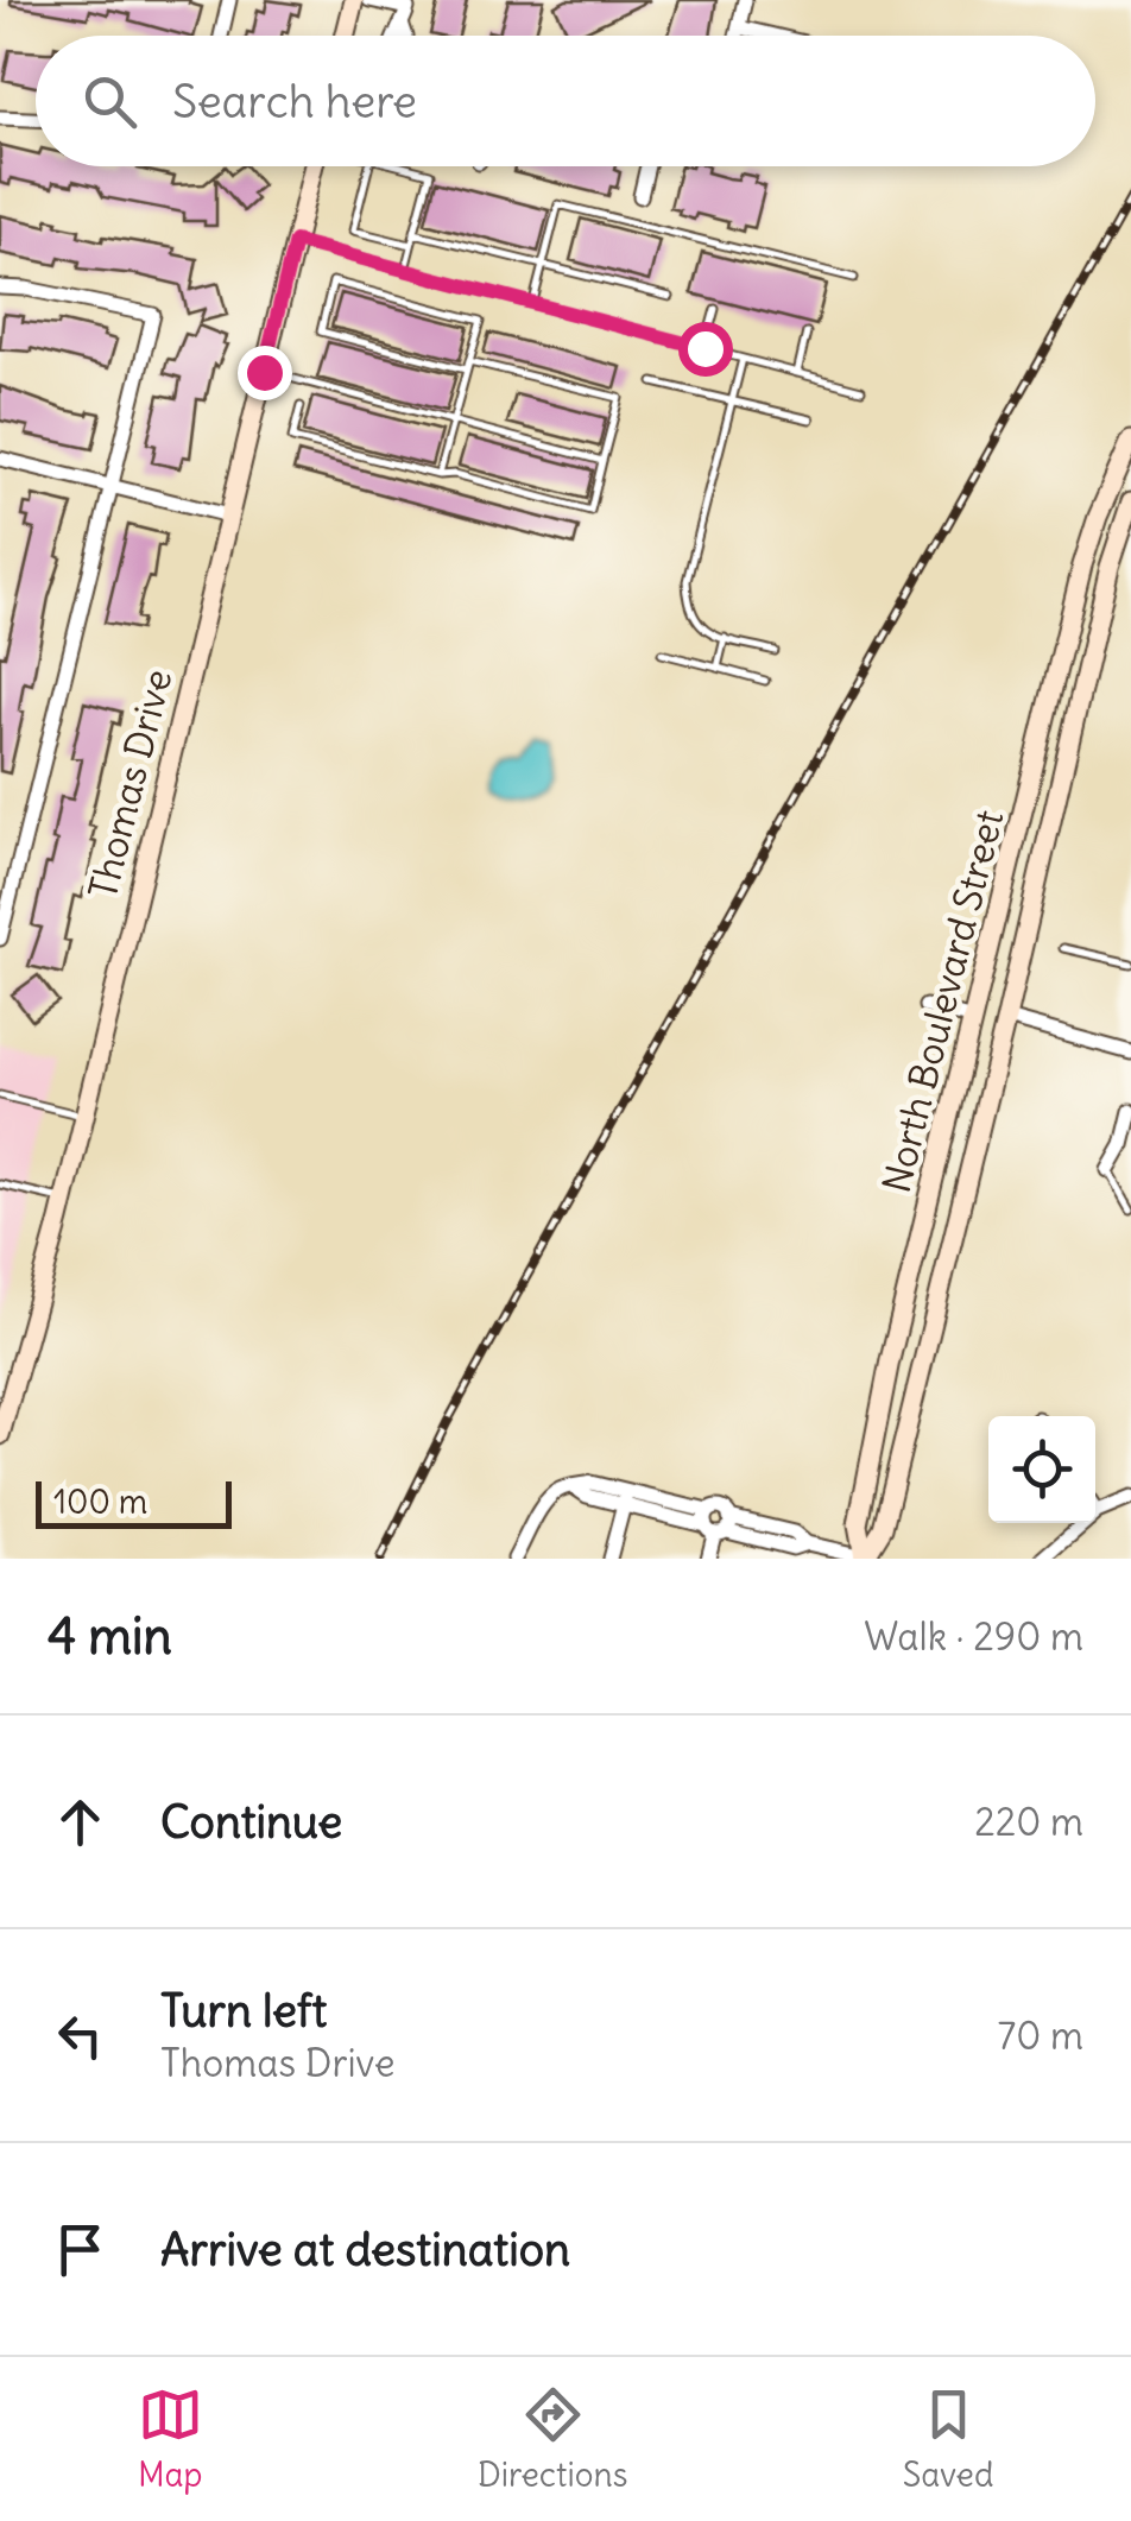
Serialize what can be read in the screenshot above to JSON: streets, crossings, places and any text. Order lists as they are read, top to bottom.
{
  "streets": {
    "main road": ["Thomas Drive", "North Boulevard Street"]
  },
  "scale_bar": "100 m",
  "page": {
    "search": "Search here",
    "scale": "100 m",
    "heading": ["4 min", "Walk · 290 m"],
    "list": [
      ["Continue", "220 m"],
      ["Turn left", "Thomas Drive", "70 m"],
      "Arrive at destination"
    ],
    "nav": ["Map", "Directions", "Saved"]
  }
}
